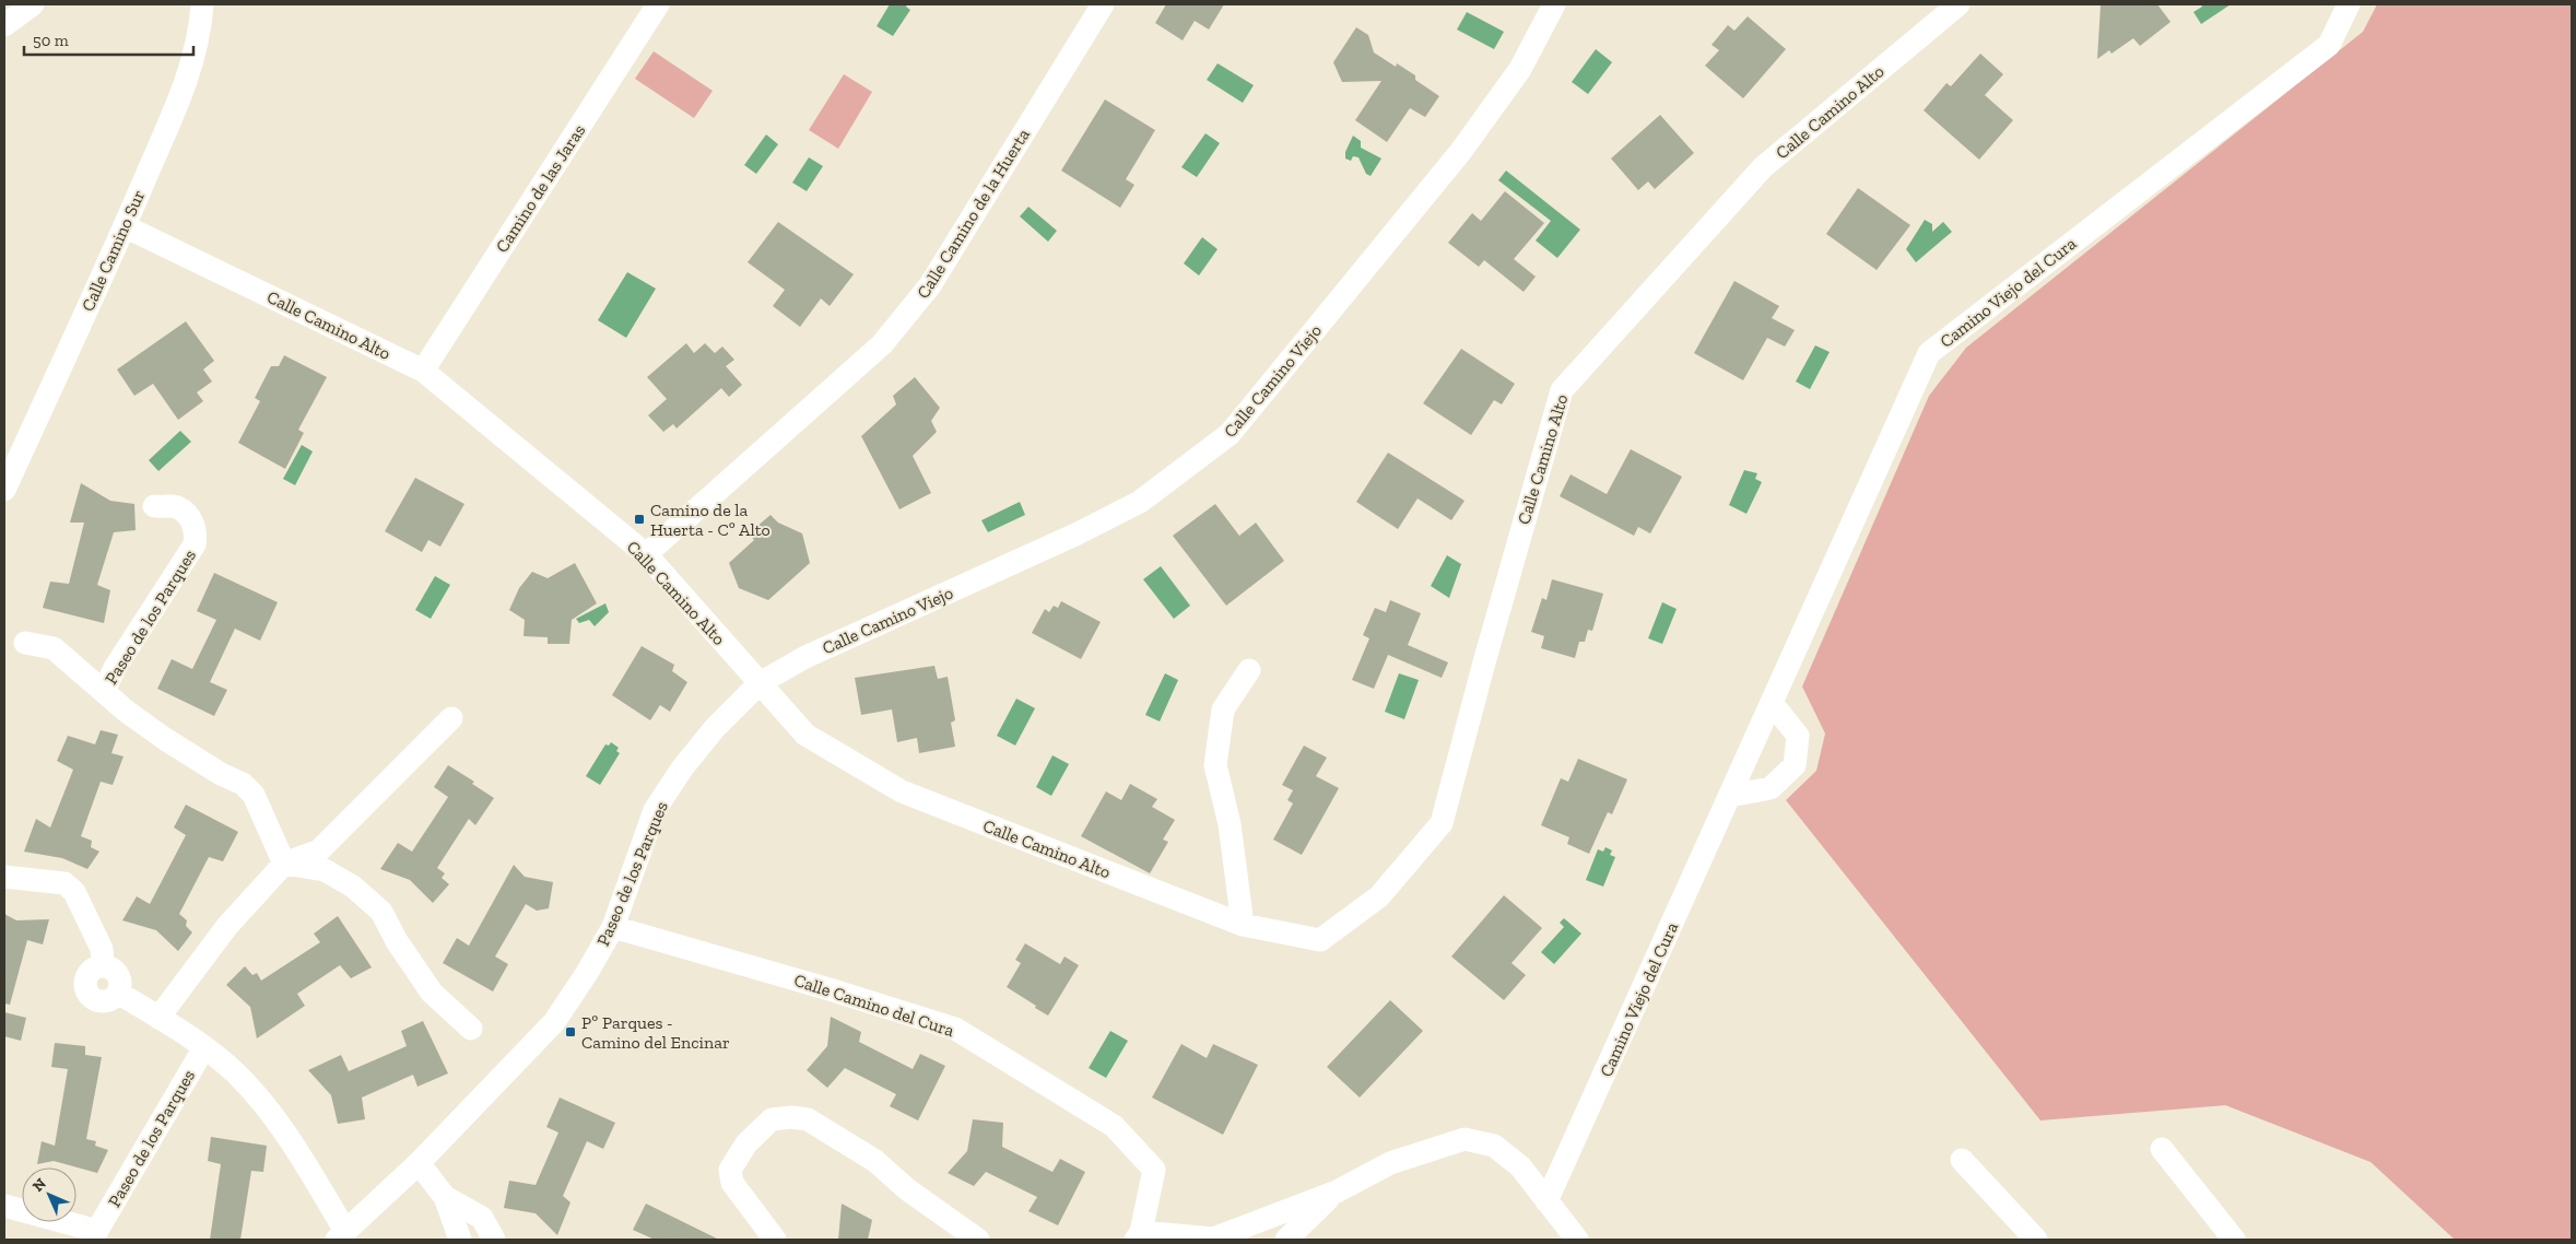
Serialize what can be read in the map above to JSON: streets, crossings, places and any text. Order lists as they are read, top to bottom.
{
  "streets": {
    "street": [
      "Calle Camino Alto",
      "Camino de las Jaras",
      "Calle Camino de la Huerta",
      "Calle Camino Sur",
      "Camino Viejo del Cura",
      "Calle Camino Viejo",
      "Paseo de los Parques",
      "Calle Camino del Cura"
    ]
  },
  "crossings": [
    ["Calle Camino Alto", "Camino de las Jaras"],
    ["Calle Camino Alto", "Calle Camino de la Huerta"],
    ["Calle Camino Alto", "Calle Camino Sur"],
    ["Calle Camino Alto", "Calle Camino Viejo"],
    ["Calle Camino Alto", "Paseo de los Parques"],
    ["Calle Camino Viejo", "Paseo de los Parques"],
    ["Paseo de los Parques", "Calle Camino del Cura"]
  ],
  "places": {
    "transit": ["Camino de la Huerta - Cº Alto", "Pº Parques - Camino del Encinar"]
  },
  "scale_bar": "50 m",
  "north": "top left"
}
